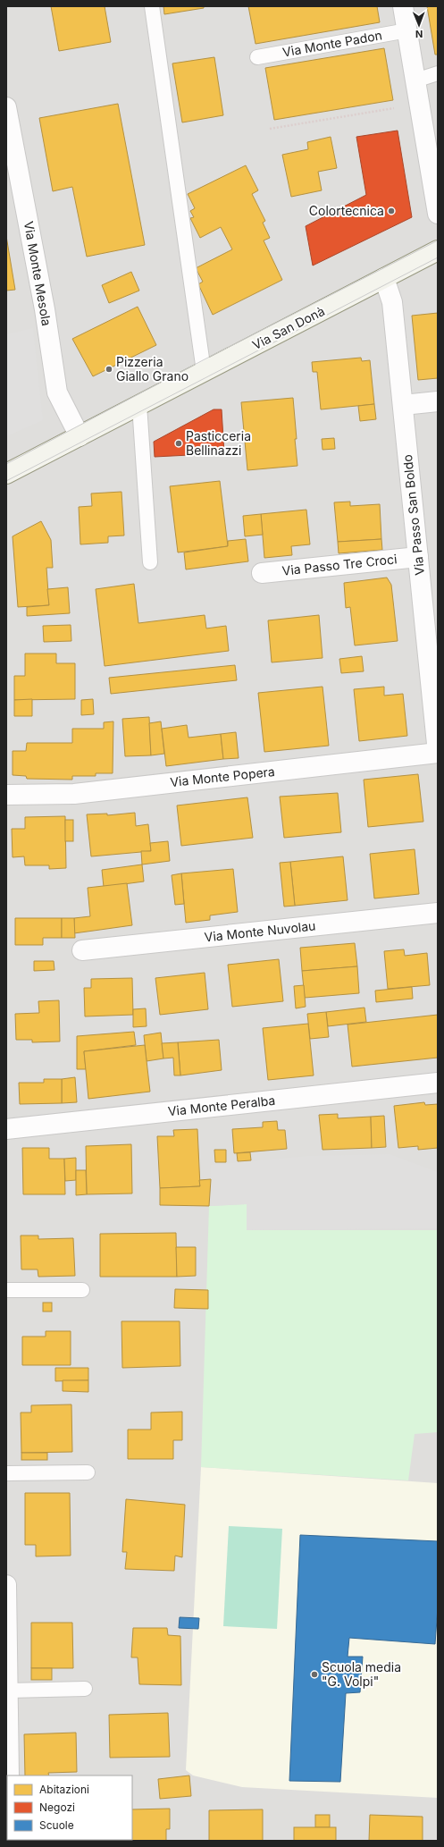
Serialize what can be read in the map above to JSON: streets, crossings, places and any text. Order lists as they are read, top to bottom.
{
  "streets": {
    "main road": ["Via San Donà"],
    "street": [
      "Via Monte Mesola",
      "Via Passo San Boldo",
      "Via Passo Tre Croci",
      "Via Monte Popera",
      "Via Monte Nuvolau",
      "Via Monte Peralba"
    ],
    "lane": ["Via Monte Padon"]
  },
  "crossings": [
    ["Via Monte Mesola", "Via San Donà"],
    ["Via San Donà", "Via Passo San Boldo"],
    ["Via Passo San Boldo", "Via Passo Tre Croci"],
    ["Via Passo San Boldo", "Via Monte Popera"]
  ],
  "places": [
    "Colortecnica",
    "Pizzeria Giallo Grano",
    "Pasticceria Bellinazzi",
    "Scuola media \"G. Volpi\""
  ],
  "legend": ["Abitazioni", "Negozi", "Scuole"],
  "north": "bottom"
}
